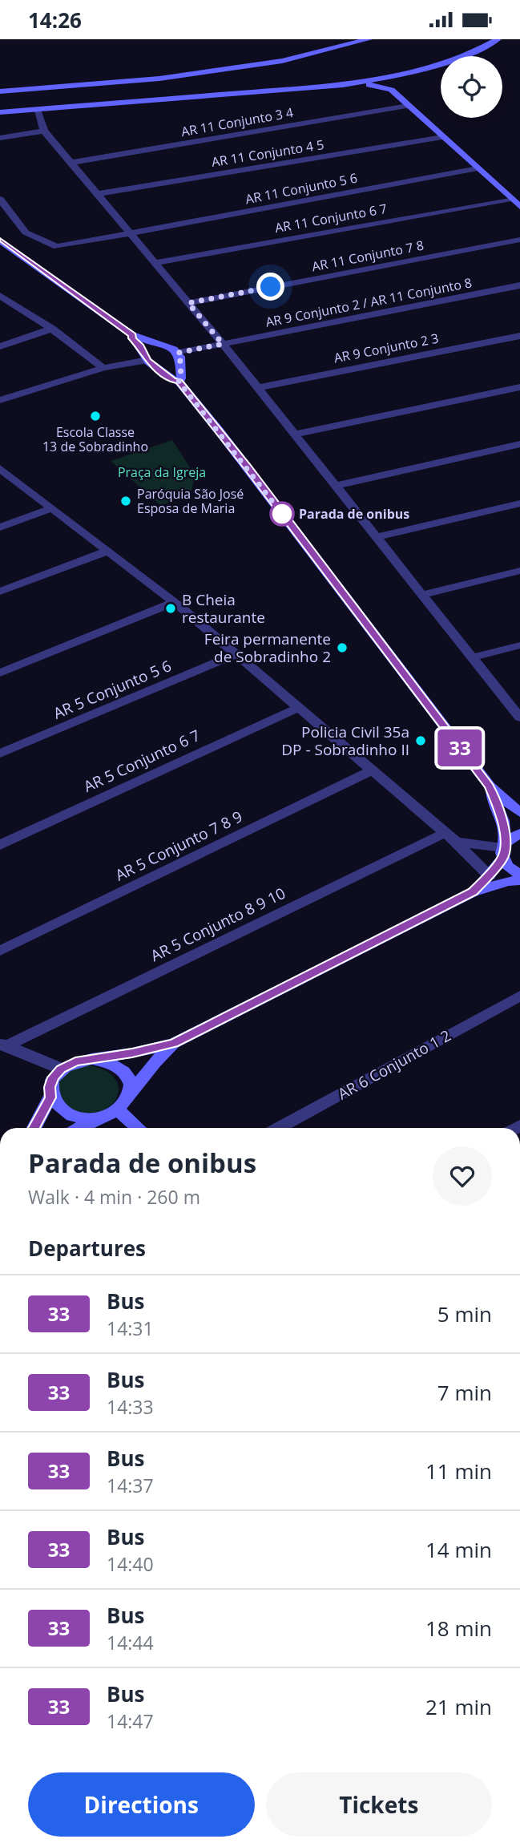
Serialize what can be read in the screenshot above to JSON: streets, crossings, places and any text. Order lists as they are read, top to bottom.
{
  "streets": {
    "street": [
      "AR 11 Conjunto 3 4",
      "AR 11 Conjunto 4 5",
      "AR 11 Conjunto 5 6",
      "AR 11 Conjunto 6 7",
      "AR 11 Conjunto 7 8",
      "AR 9 Conjunto 2 / AR 11 Conjunto 8",
      "AR 9 Conjunto 2 3",
      "AR 5 Conjunto 5 6",
      "AR 5 Conjunto 6 7",
      "AR 5 Conjunto 7 8 9",
      "AR 5 Conjunto 8 9 10",
      "AR 6 Conjunto 1 2"
    ]
  },
  "parks": ["Praça da Igreja"],
  "places": [
    "Escola Classe 13 de Sobradinho",
    "Paróquia São José Esposa de Maria",
    "Parada de onibus",
    "B Cheia restaurante",
    "Feira permanente de Sobradinho 2",
    "Policia Civil 35a DP - Sobradinho II"
  ],
  "lines": ["bus line 33"],
  "page": {
    "status": "14:26",
    "on_map": "33",
    "heading": [
      ["Parada de onibus", "Walk · 4 min · 260 m"],
      "Departures"
    ],
    "list": [
      {
        "mark": "33",
        "name": "Bus",
        "note": "14:31",
        "value": "5 min"
      },
      {
        "mark": "33",
        "name": "Bus",
        "note": "14:33",
        "value": "7 min"
      },
      {
        "mark": "33",
        "name": "Bus",
        "note": "14:37",
        "value": "11 min"
      },
      {
        "mark": "33",
        "name": "Bus",
        "note": "14:40",
        "value": "14 min"
      },
      {
        "mark": "33",
        "name": "Bus",
        "note": "14:44",
        "value": "18 min"
      },
      {
        "mark": "33",
        "name": "Bus",
        "note": "14:47",
        "value": "21 min"
      }
    ],
    "buttons": ["Directions", "Tickets"]
  }
}
